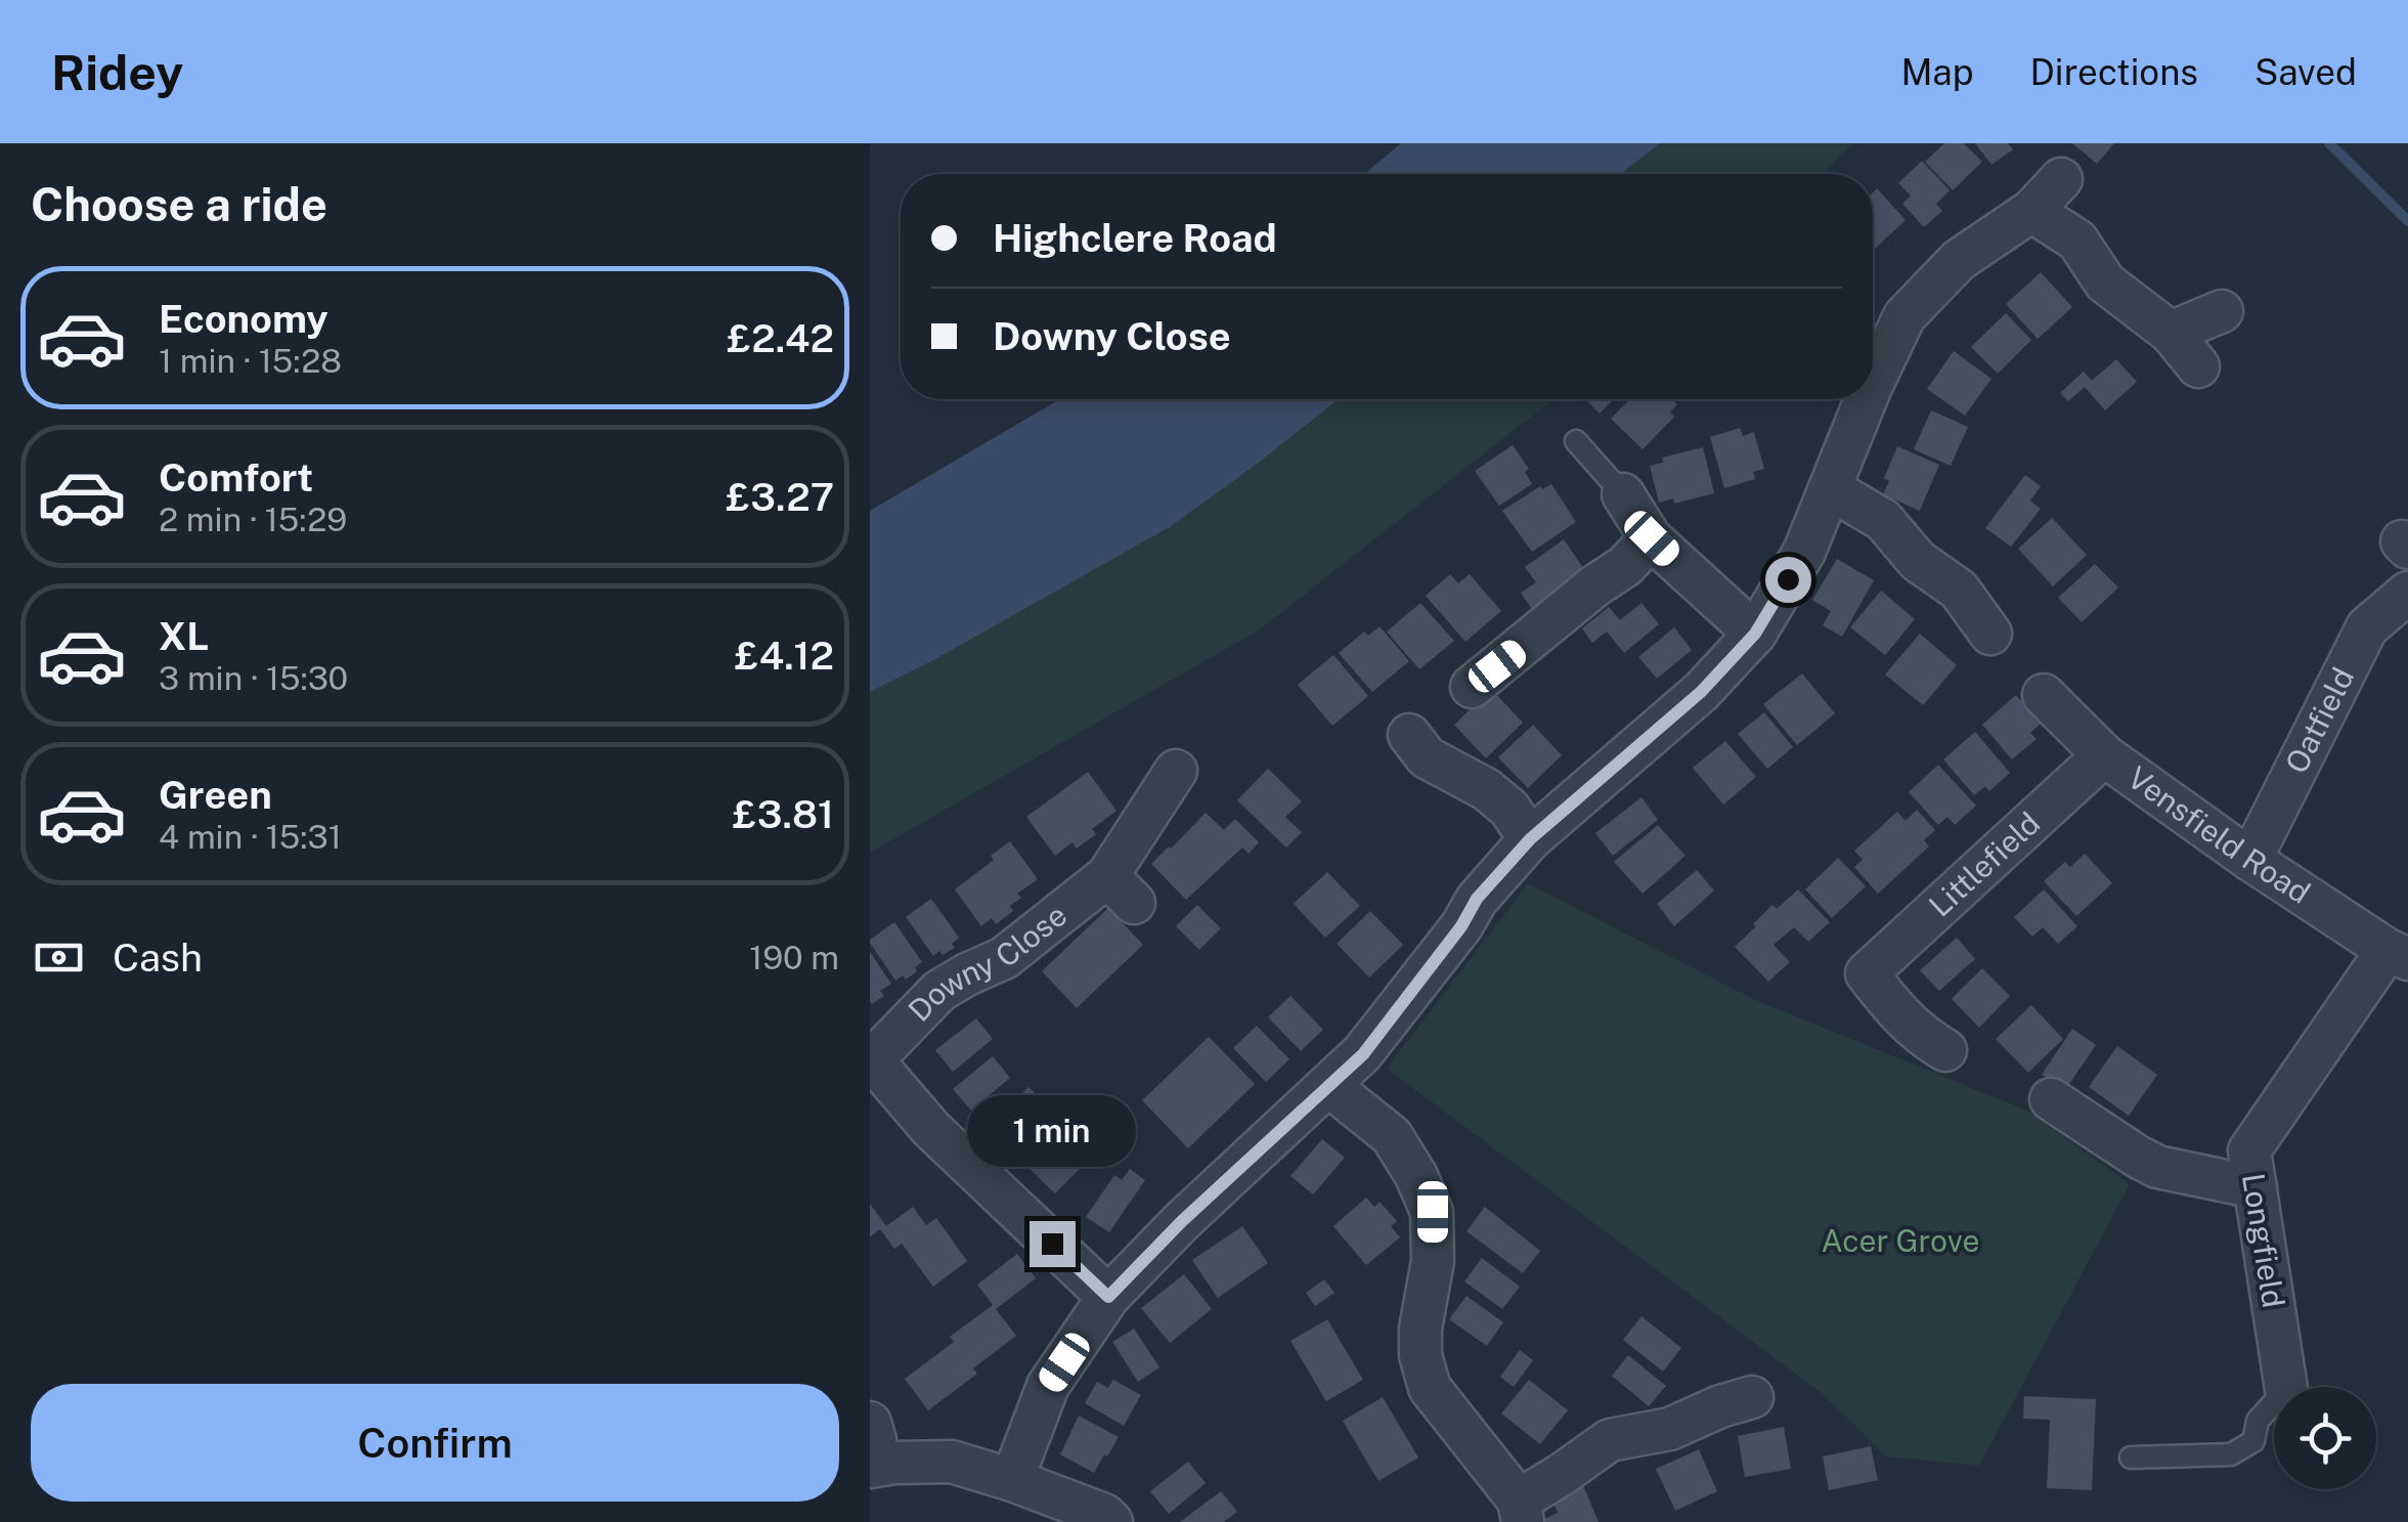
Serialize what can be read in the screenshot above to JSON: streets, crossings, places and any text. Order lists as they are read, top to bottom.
{
  "streets": {
    "street": [
      "Oatfield",
      "Vensfield Road",
      "Littlefield",
      "Downy Close",
      "Longfield"
    ]
  },
  "crossings": [
    ["Oatfield", "Vensfield Road"],
    ["Vensfield Road", "Littlefield"],
    ["Vensfield Road", "Longfield"]
  ],
  "parks": ["Acer Grove"],
  "page": {
    "header": "Ridey",
    "nav": ["Map", "Directions", "Saved"],
    "heading": "Choose a ride",
    "banner": ["Highclere Road", "Downy Close"],
    "list": [
      {
        "name": "Economy",
        "note": "1 min · 15:28",
        "value": "£2.42"
      },
      {
        "name": "Comfort",
        "note": "2 min · 15:29",
        "value": "£3.27"
      },
      {
        "name": "XL",
        "note": "3 min · 15:30",
        "value": "£4.12"
      },
      {
        "name": "Green",
        "note": "4 min · 15:31",
        "value": "£3.81"
      }
    ],
    "pay": ["Cash", "190 m"],
    "bubble": "1 min",
    "buttons": "Confirm"
  }
}
